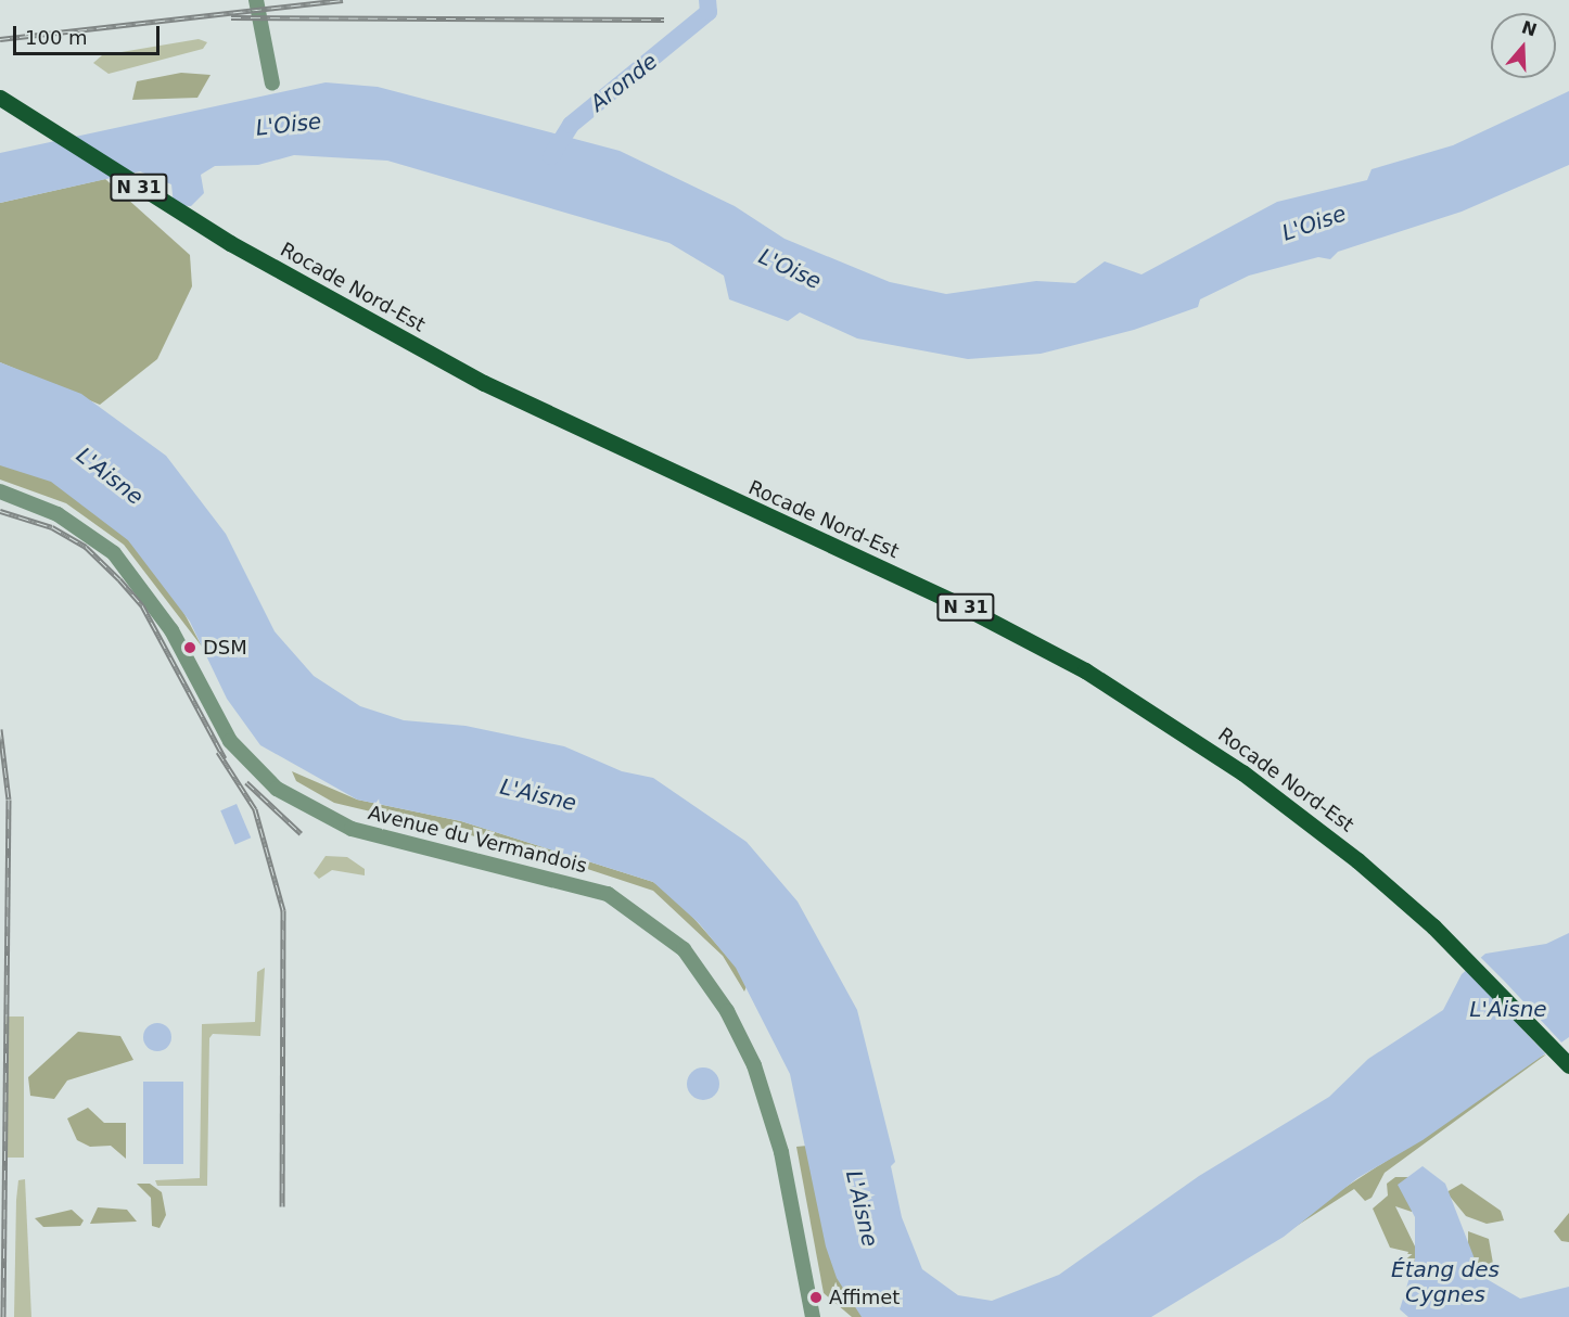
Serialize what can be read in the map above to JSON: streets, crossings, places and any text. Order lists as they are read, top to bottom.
{
  "streets": {
    "main road": ["N 31", "Rocade Nord-Est"],
    "street": ["Avenue du Vermandois"]
  },
  "water": [
    "Aronde",
    "L'Oise",
    "L'Aisne",
    "Étang des Cygnes"
  ],
  "places": ["DSM", "Affimet"],
  "scale_bar": "100 m",
  "north": "top"
}
